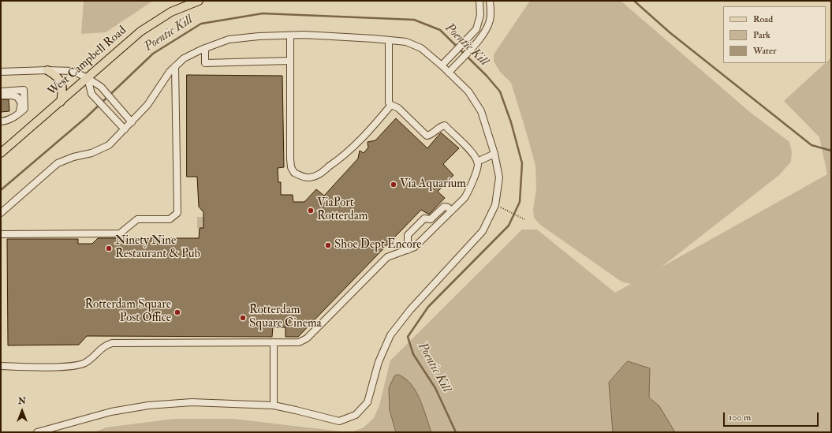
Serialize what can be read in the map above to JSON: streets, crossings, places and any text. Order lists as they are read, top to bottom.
{
  "streets": {
    "main road": ["West Campbell Road"]
  },
  "water": ["Poentic Kill"],
  "places": [
    "Via Aquarium",
    "ViaPort Rotterdam",
    "Shoe Dept Encore",
    "Ninety Nine Restaurant & Pub",
    "Rotterdam Square Post Office",
    "Rotterdam Square Cinema"
  ],
  "legend": ["Road", "Park", "Water"],
  "scale_bar": "100 m",
  "north": "top"
}
